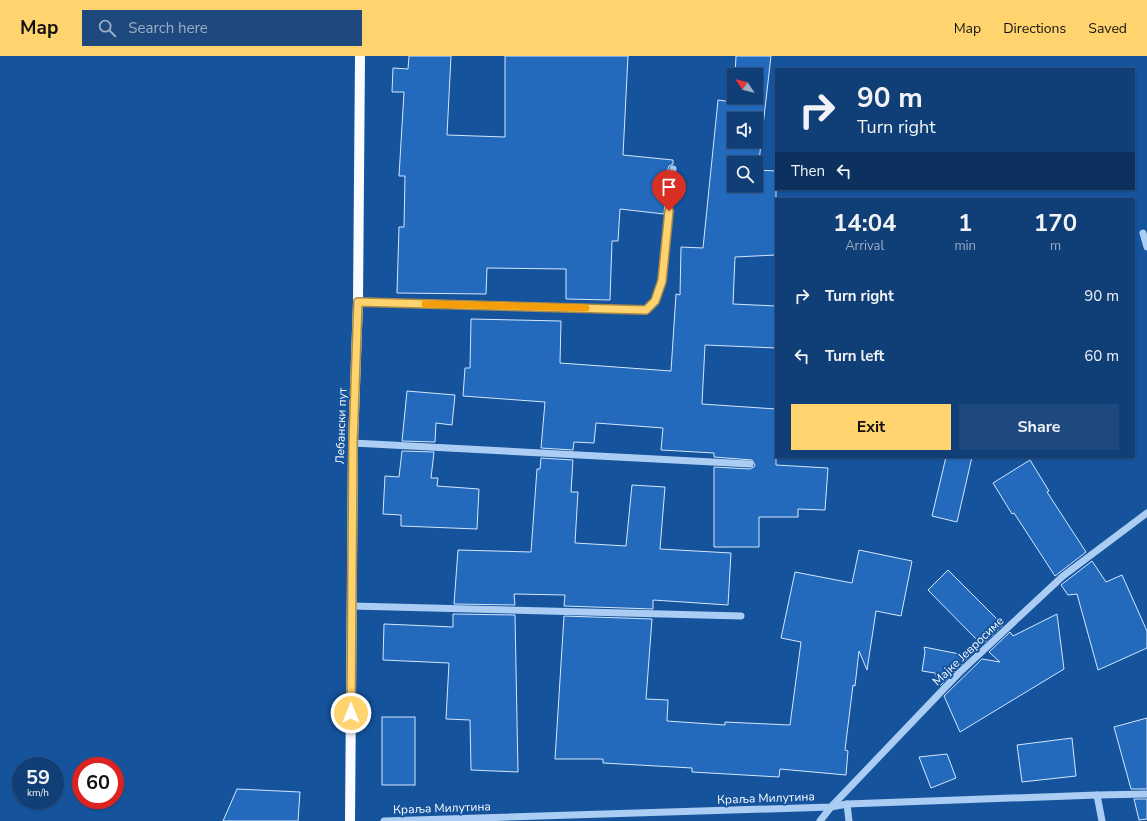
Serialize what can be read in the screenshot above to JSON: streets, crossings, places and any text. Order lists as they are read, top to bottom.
{
  "streets": {
    "main road": ["Лебански пут"],
    "street": ["Мајке Јевросиме", "Краља Милутина"]
  },
  "crossings": [
    ["Мајке Јевросиме", "Краља Милутина"]
  ],
  "north": "top left",
  "page": {
    "header": "Map",
    "search": "Search here",
    "nav": ["Map", "Directions", "Saved"],
    "turn": ["90 m", "Turn right"],
    "then": "Then",
    "eta": [
      "14:04",
      "Arrival",
      "1",
      "min",
      "170",
      "m"
    ],
    "list": [
      {
        "name": "Turn right",
        "value": "90 m"
      },
      {
        "name": "Turn left",
        "value": "60 m"
      }
    ],
    "buttons": ["Exit", "Share"],
    "speed": "59 km/h",
    "limit": "60"
  }
}
